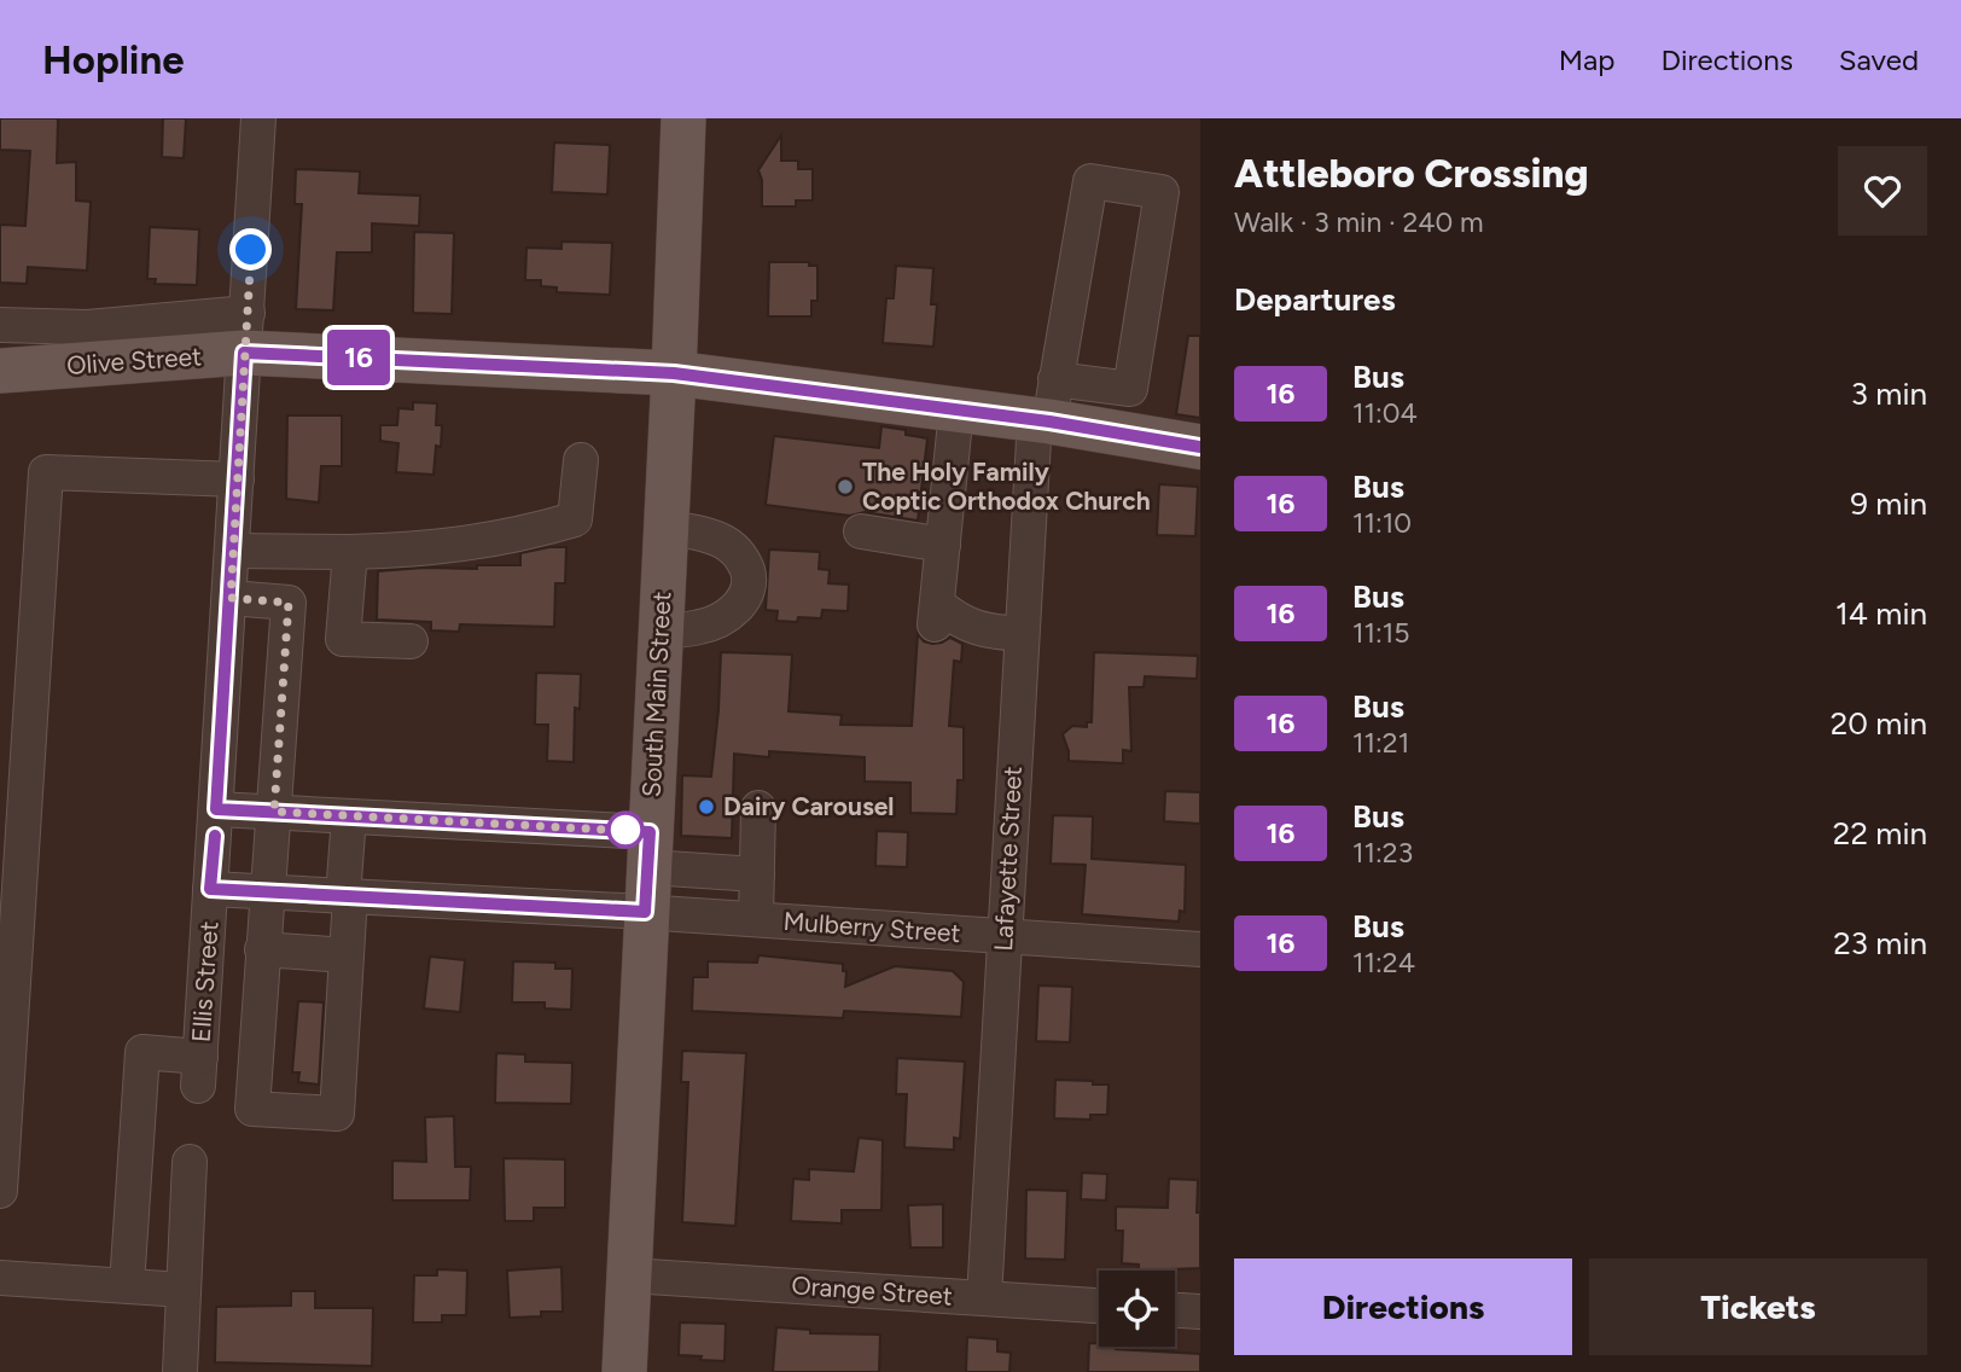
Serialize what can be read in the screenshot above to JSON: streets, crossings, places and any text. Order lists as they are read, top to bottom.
{
  "streets": {
    "main road": ["Olive Street", "South Main Street"],
    "street": [
      "Lafayette Street",
      "Mulberry Street",
      "Ellis Street",
      "Orange Street"
    ]
  },
  "crossings": [
    ["Olive Street", "South Main Street"],
    ["Olive Street", "Lafayette Street"],
    ["Olive Street", "Ellis Street"],
    ["South Main Street", "Mulberry Street"],
    ["South Main Street", "Orange Street"],
    ["Lafayette Street", "Mulberry Street"],
    ["Lafayette Street", "Orange Street"],
    ["Mulberry Street", "Ellis Street"]
  ],
  "places": ["The Holy Family Coptic Orthodox Church", "Dairy Carousel"],
  "lines": ["bus line 16"],
  "page": {
    "header": "Hopline",
    "nav": ["Map", "Directions", "Saved"],
    "on_map": "16",
    "heading": [
      ["Attleboro Crossing", "Walk · 3 min · 240 m"],
      "Departures"
    ],
    "list": [
      {
        "mark": "16",
        "name": "Bus",
        "note": "11:04",
        "value": "3 min"
      },
      {
        "mark": "16",
        "name": "Bus",
        "note": "11:10",
        "value": "9 min"
      },
      {
        "mark": "16",
        "name": "Bus",
        "note": "11:15",
        "value": "14 min"
      },
      {
        "mark": "16",
        "name": "Bus",
        "note": "11:21",
        "value": "20 min"
      },
      {
        "mark": "16",
        "name": "Bus",
        "note": "11:23",
        "value": "22 min"
      },
      {
        "mark": "16",
        "name": "Bus",
        "note": "11:24",
        "value": "23 min"
      }
    ],
    "buttons": ["Directions", "Tickets"]
  }
}
